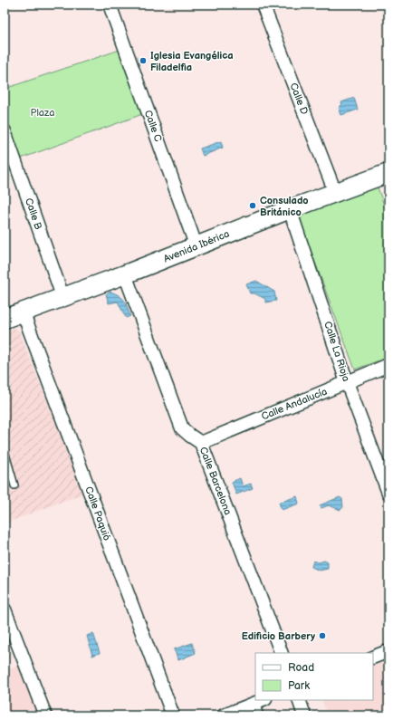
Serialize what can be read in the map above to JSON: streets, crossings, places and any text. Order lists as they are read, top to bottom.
{
  "streets": {
    "street": [
      "Calle D",
      "Calle C",
      "Calle B",
      "Avenida Ibérica",
      "Calle La Rioja",
      "Calle Andalucía",
      "Calle Barcelona",
      "Calle Paquió"
    ]
  },
  "crossings": [
    ["Calle D", "Avenida Ibérica"],
    ["Calle C", "Avenida Ibérica"],
    ["Calle B", "Avenida Ibérica"],
    ["Avenida Ibérica", "Calle La Rioja"],
    ["Avenida Ibérica", "Calle Barcelona"],
    ["Avenida Ibérica", "Calle Paquió"],
    ["Calle La Rioja", "Calle Andalucía"],
    ["Calle Andalucía", "Calle Barcelona"]
  ],
  "parks": ["Plaza"],
  "places": ["Iglesia Evangélica Filadelfia", "Consulado Británico", "Edificio Barbery"],
  "legend": ["Road", "Park"]
}
